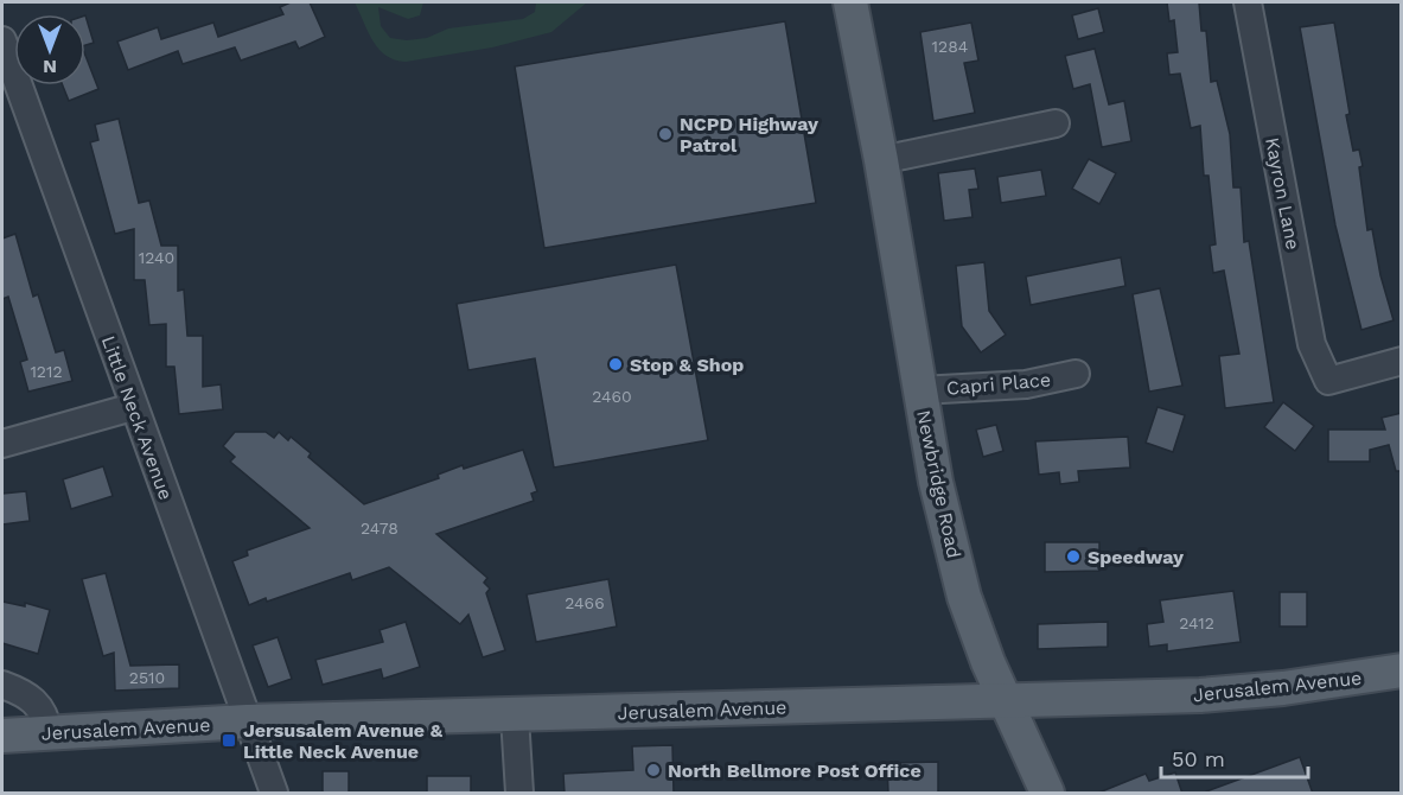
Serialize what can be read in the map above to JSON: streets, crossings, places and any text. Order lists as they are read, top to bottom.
{
  "streets": {
    "main road": ["Newbridge Road", "Jerusalem Avenue"],
    "street": ["Kayron Lane", "Capri Place", "Little Neck Avenue"]
  },
  "crossings": [
    ["Capri Place", "Newbridge Road"],
    ["Little Neck Avenue", "Jerusalem Avenue"],
    ["Newbridge Road", "Jerusalem Avenue"]
  ],
  "places": {
    "other": [
      "NCPD Highway Patrol",
      "Stop & Shop",
      "Speedway",
      "North Bellmore Post Office"
    ],
    "transit": ["Jersusalem Avenue & Little Neck Avenue"]
  },
  "house_numbers": [
    "1284",
    "1240",
    "1212",
    "2460",
    "2478",
    "2466",
    "2412",
    "2510"
  ],
  "scale_bar": "50 m",
  "north": "bottom"
}
